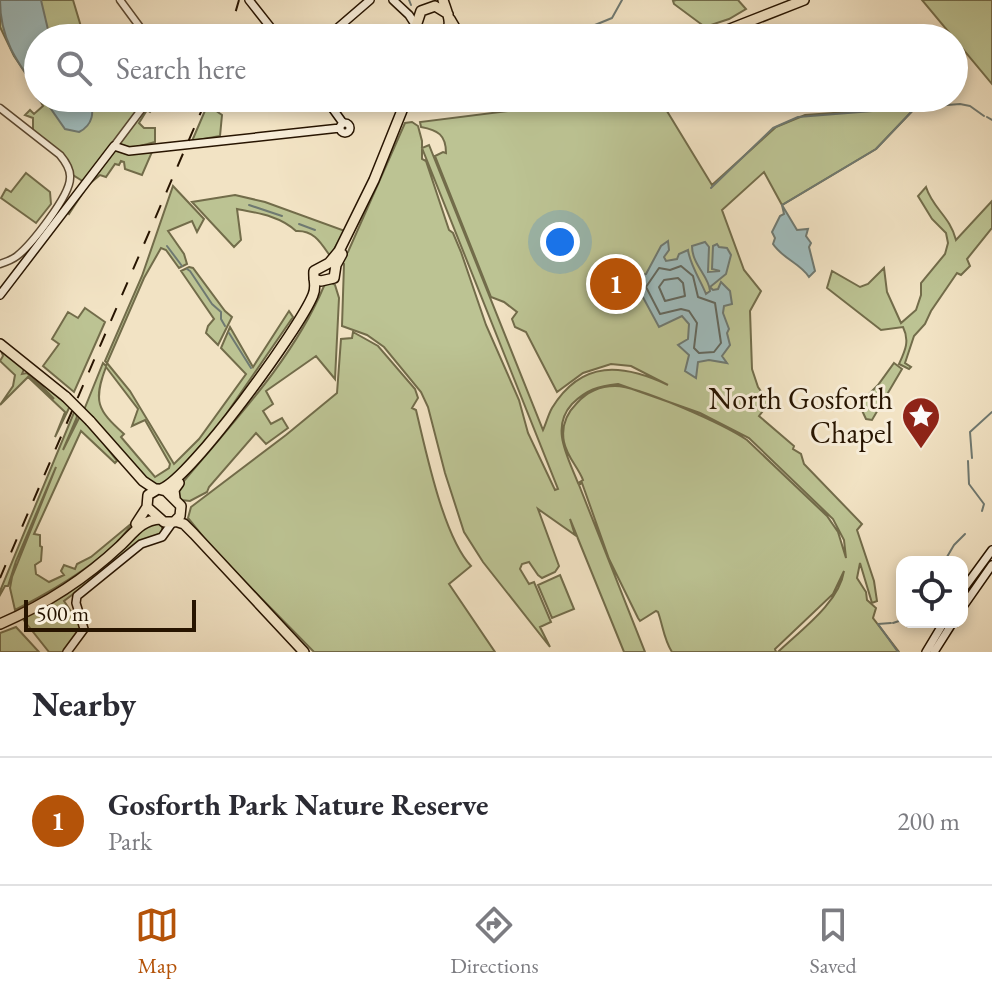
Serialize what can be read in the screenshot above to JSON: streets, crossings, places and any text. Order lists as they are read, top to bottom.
{
  "places": {
    "place": ["North Gosforth Chapel"]
  },
  "scale_bar": "500 m",
  "page": {
    "search": "Search here",
    "pins": "1",
    "scale": "500 m",
    "heading": "Nearby",
    "list": [
      {
        "mark": "1",
        "name": "Gosforth Park Nature Reserve",
        "note": "Park",
        "value": "200 m"
      }
    ],
    "nav": ["Map", "Directions", "Saved"]
  }
}
